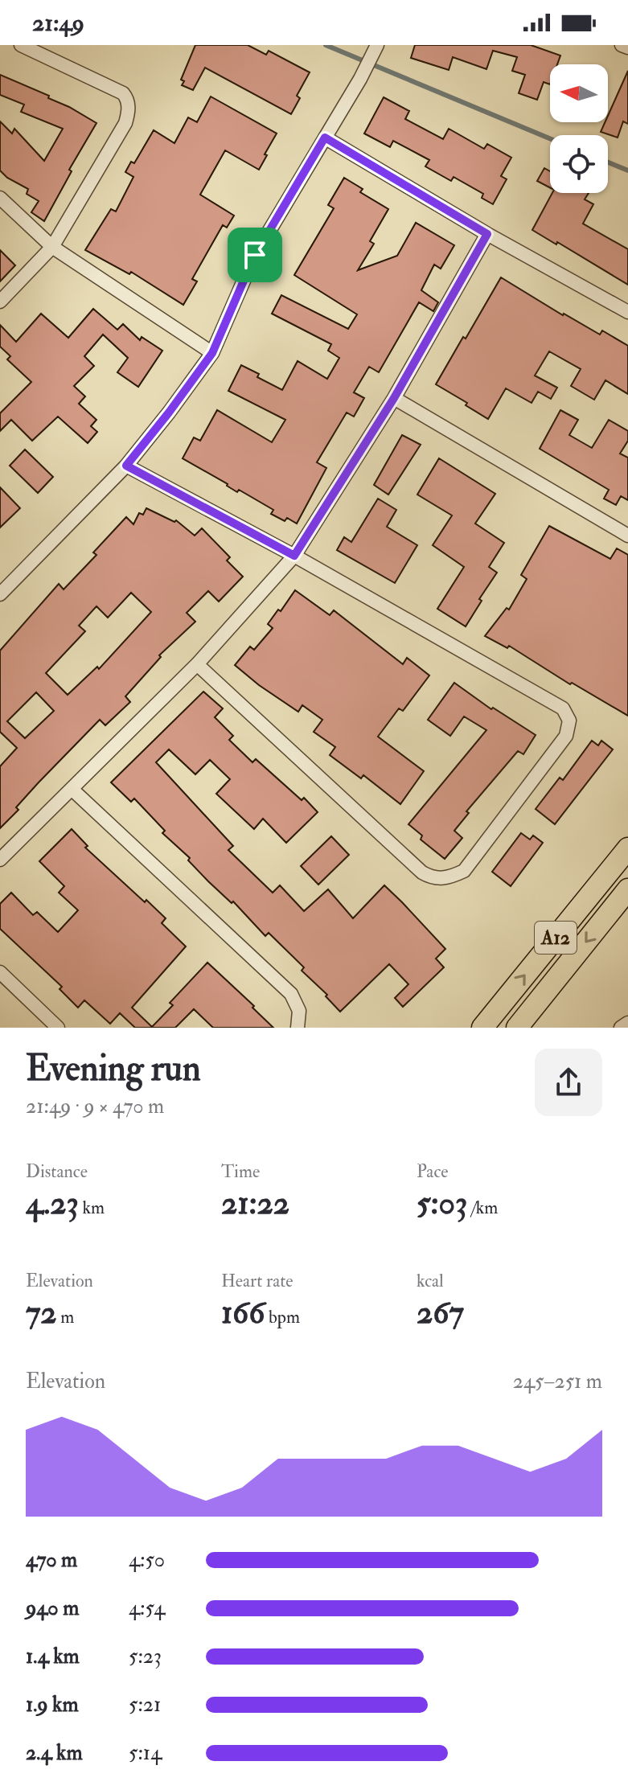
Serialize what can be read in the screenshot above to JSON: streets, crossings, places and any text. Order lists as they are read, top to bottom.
{
  "streets": {
    "main road": ["A12"]
  },
  "north": "left",
  "page": {
    "status": "21:49",
    "heading": ["Evening run", "21:49 · 9 × 470 m"],
    "stats": [
      ["Distance", "4.23 km"],
      ["Time", "21:22"],
      ["Pace", "5:03 /km"],
      ["Elevation", "72 m"],
      ["Heart rate", "166 bpm"],
      ["kcal", "267"]
    ],
    "chart": ["Elevation", "245–251 m"],
    "list": [
      {
        "name": "470 m",
        "note": "4:50"
      },
      {
        "name": "940 m",
        "note": "4:54"
      },
      {
        "name": "1.4 km",
        "note": "5:23"
      },
      {
        "name": "1.9 km",
        "note": "5:21"
      },
      {
        "name": "2.4 km",
        "note": "5:14"
      }
    ]
  }
}
